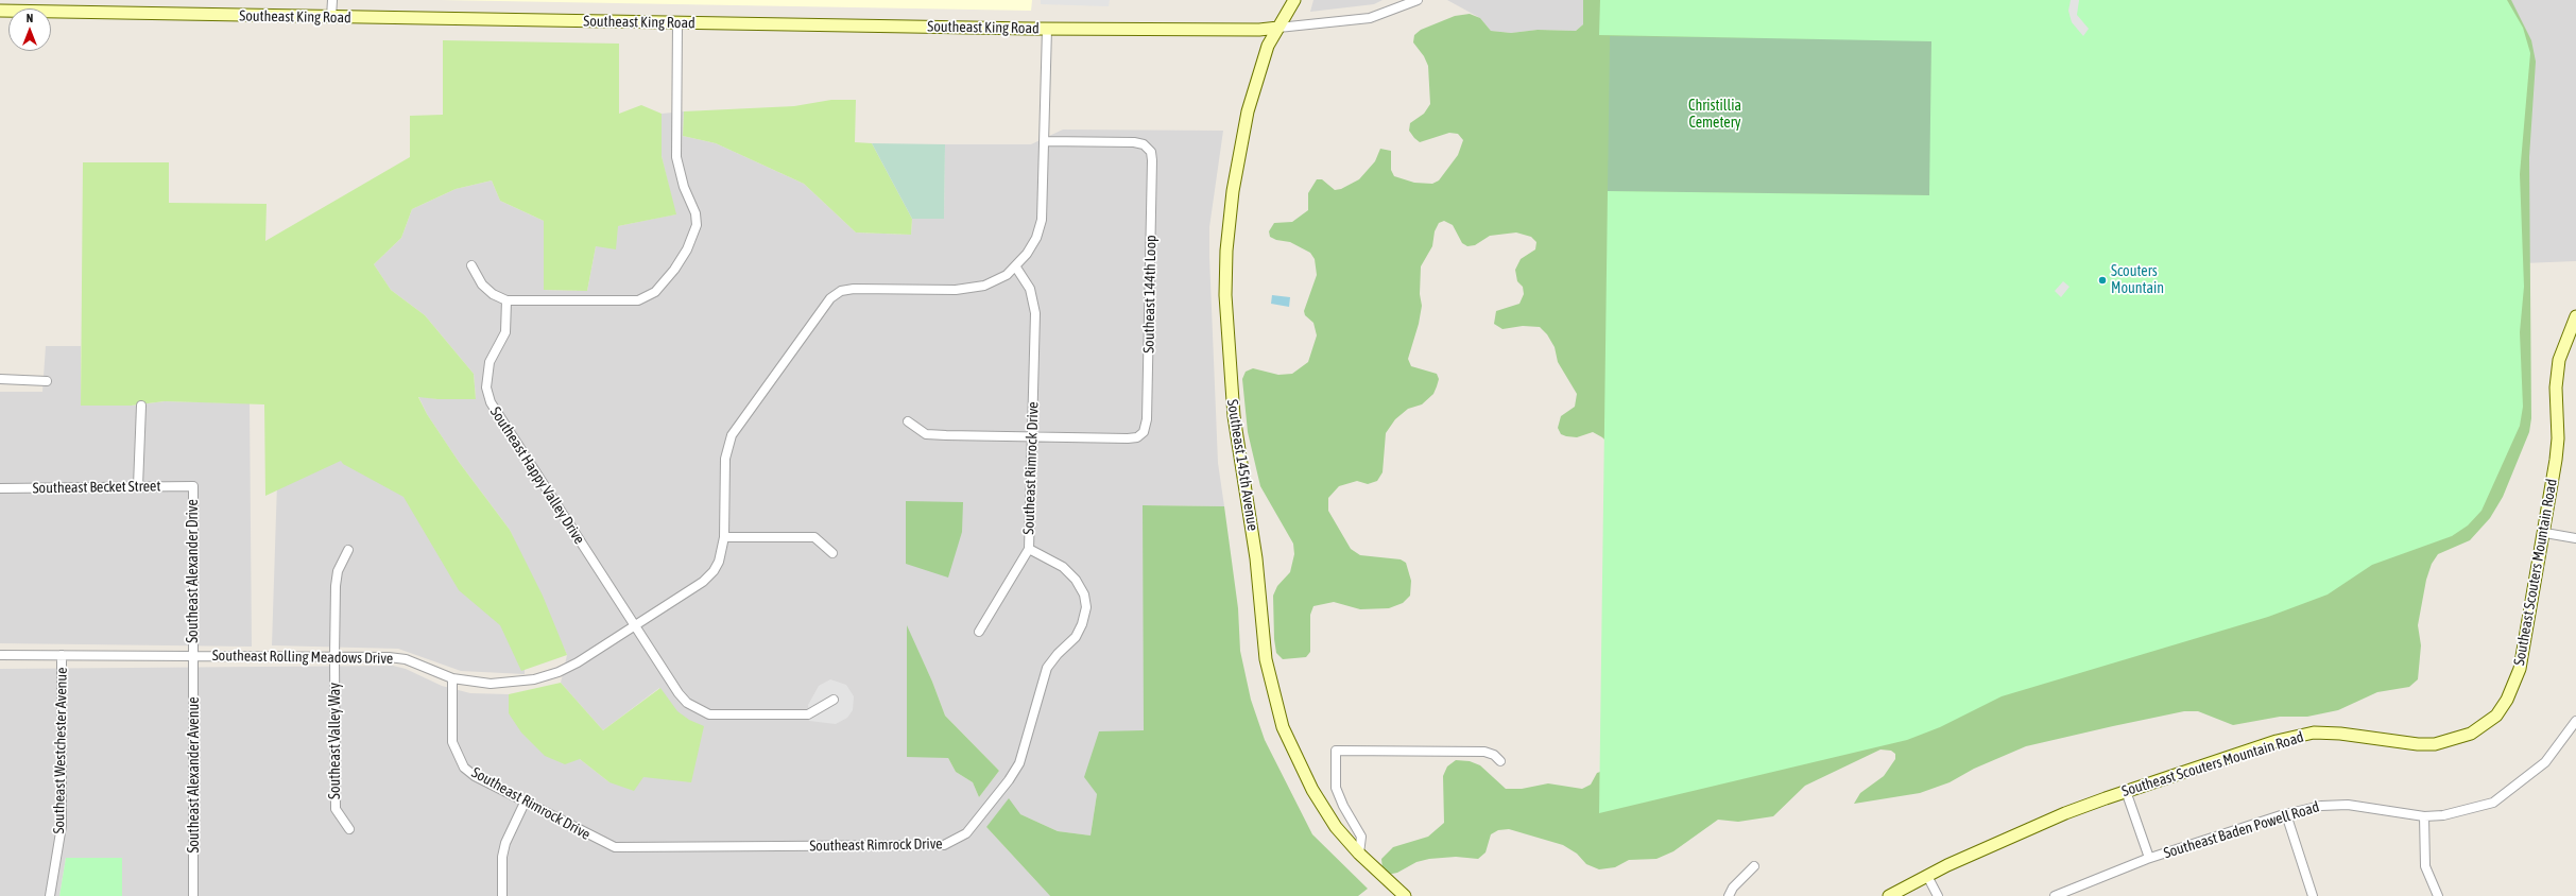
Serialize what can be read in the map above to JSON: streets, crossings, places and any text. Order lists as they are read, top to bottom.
{
  "streets": {
    "main road": ["Southeast King Road", "Southeast 145th Avenue", "Southeast Scouters Mountain Road"],
    "street": [
      "Southeast 144th Loop",
      "Southeast Rimrock Drive",
      "Southeast Happy Valley Drive",
      "Southeast Becket Street",
      "Southeast Alexander Drive",
      "Southeast Rolling Meadows Drive",
      "Southeast Valley Way",
      "Southeast Westchester Avenue",
      "Southeast Alexander Avenue",
      "Southeast Baden Powell Road"
    ]
  },
  "crossings": [
    ["Southeast King Road", "Southeast 145th Avenue"],
    ["Southeast King Road", "Southeast Rolling Meadows Drive"],
    ["Southeast 144th Loop", "Southeast Rimrock Drive"],
    ["Southeast 144th Loop", "Southeast Rolling Meadows Drive"],
    ["Southeast Rimrock Drive", "Southeast Rolling Meadows Drive"],
    ["Southeast Happy Valley Drive", "Southeast Rolling Meadows Drive"],
    ["Southeast Becket Street", "Southeast Alexander Drive"],
    ["Southeast Alexander Drive", "Southeast Rolling Meadows Drive"],
    ["Southeast Alexander Drive", "Southeast Alexander Avenue"],
    ["Southeast Rolling Meadows Drive", "Southeast Valley Way"],
    ["Southeast Rolling Meadows Drive", "Southeast Westchester Avenue"],
    ["Southeast Rolling Meadows Drive", "Southeast Alexander Avenue"]
  ],
  "parks": ["Christillia Cemetery"],
  "places": ["Scouters Mountain"],
  "north": "top"
}
